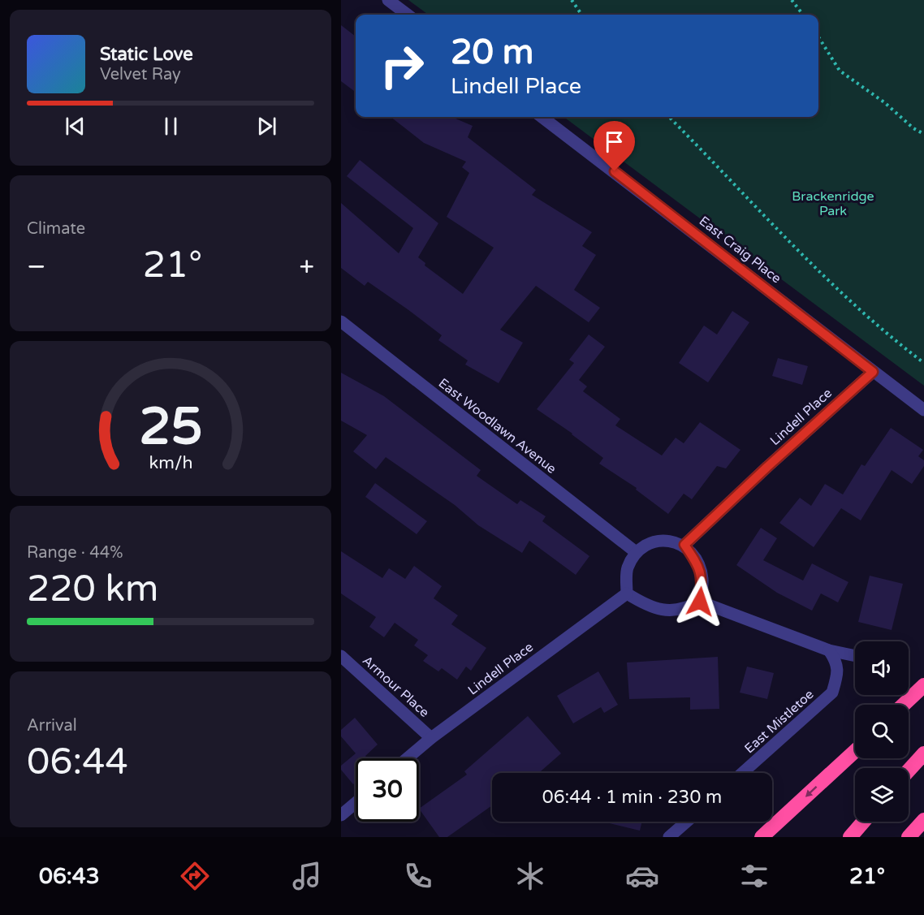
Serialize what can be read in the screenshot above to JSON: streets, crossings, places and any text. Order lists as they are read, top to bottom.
{
  "streets": {
    "street": [
      "East Craig Place",
      "Lindell Place",
      "East Woodlawn Avenue",
      "Armour Place",
      "East Mistletoe"
    ]
  },
  "crossings": [
    ["East Craig Place", "Lindell Place"],
    ["Lindell Place", "East Woodlawn Avenue"],
    ["Lindell Place", "Armour Place"]
  ],
  "parks": ["Brackenridge Park"],
  "page": {
    "turn": ["20 m", "Lindell Place"],
    "song": ["Static Love", "Velvet Ray"],
    "tile": [
      "Climate",
      ["Range · 44%", "220 km"],
      ["Arrival", "06:44"]
    ],
    "heat": ["−", "21°", "+"],
    "limit": "30",
    "trip": "06:44 · 1 min · 230 m",
    "tabs": ["06:43", "21°"],
    "gauge": ["25", "km/h"]
  }
}
